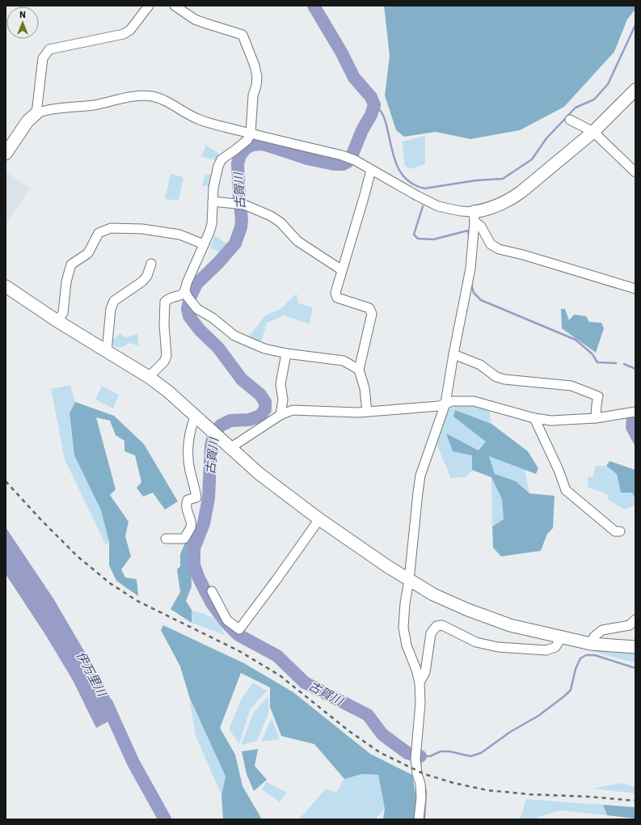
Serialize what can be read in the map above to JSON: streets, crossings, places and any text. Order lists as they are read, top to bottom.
{
  "water": ["古賀川", "伊万里川"],
  "north": "top"
}
